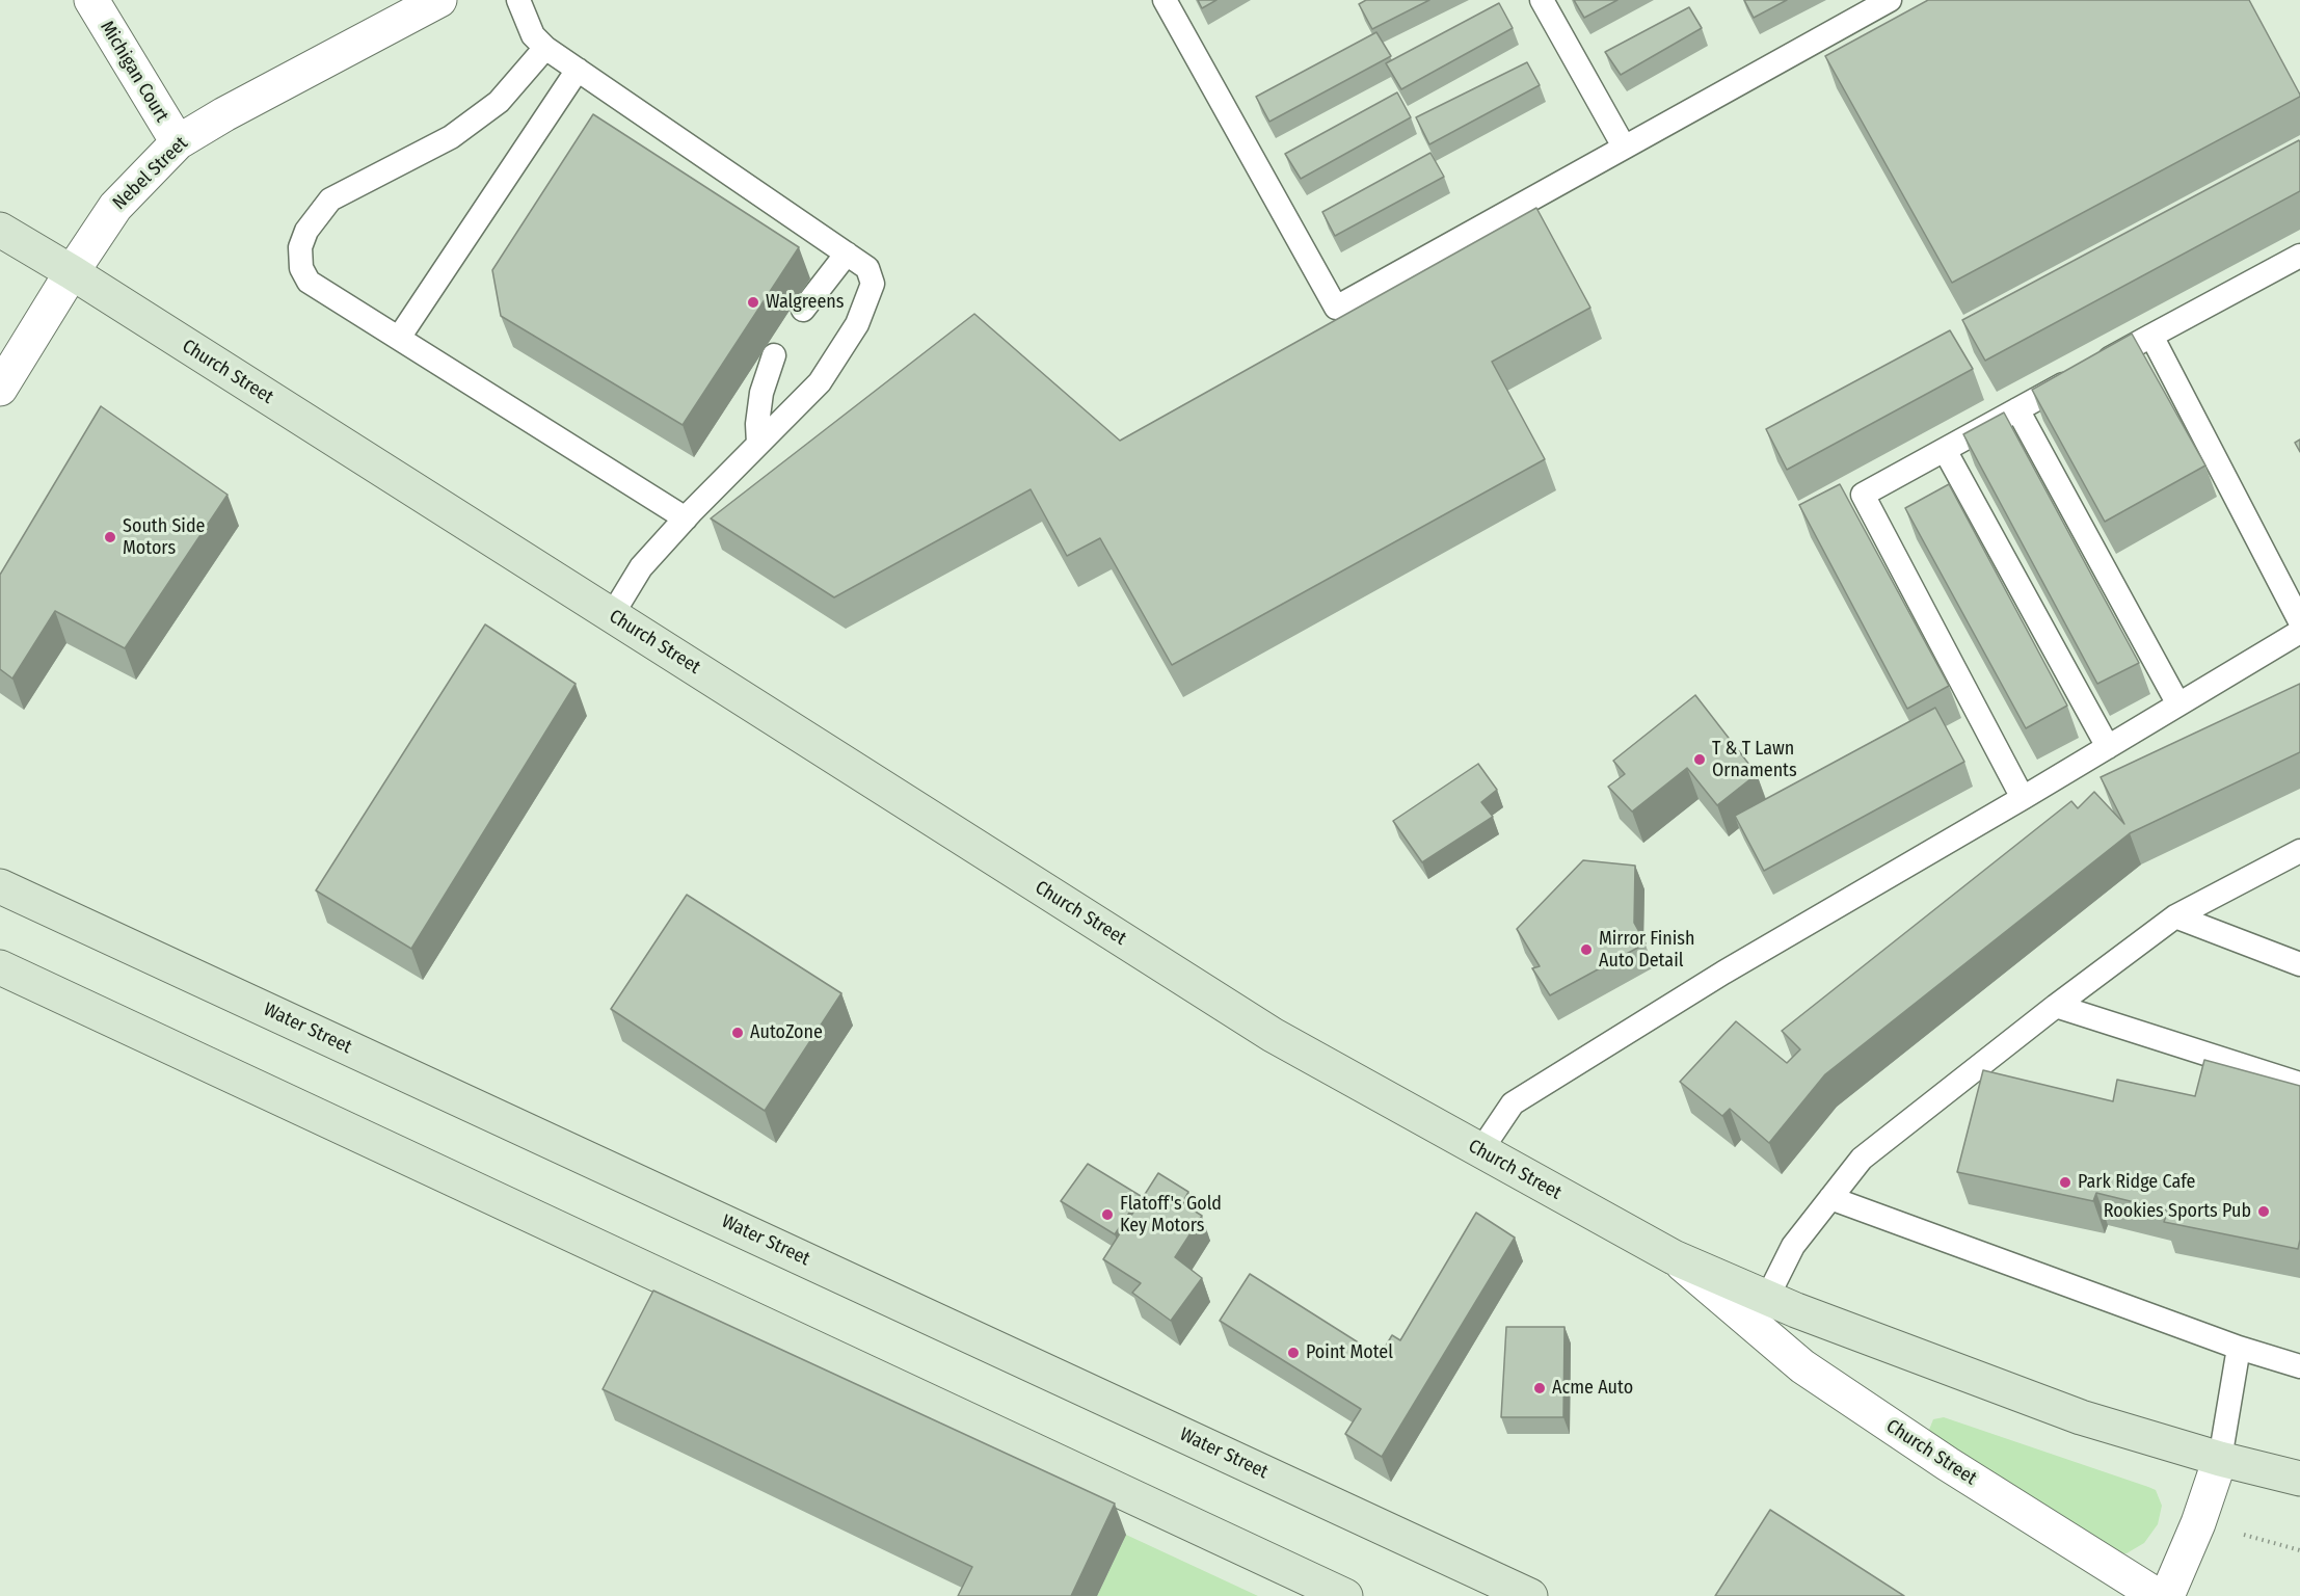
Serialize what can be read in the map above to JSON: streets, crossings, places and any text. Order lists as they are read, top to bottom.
{
  "streets": {
    "main road": ["Church Street", "Water Street"],
    "street": ["Michigan Court", "Nebel Street"]
  },
  "crossings": [
    ["Michigan Court", "Nebel Street"],
    ["Nebel Street", "Church Street"]
  ],
  "places": [
    "Walgreens",
    "South Side Motors",
    "T & T Lawn Ornaments",
    "Mirror Finish Auto Detail",
    "AutoZone",
    "Park Ridge Cafe",
    "Rookies Sports Pub",
    "Flatoff's Gold Key Motors",
    "Point Motel",
    "Acme Auto"
  ]
}
